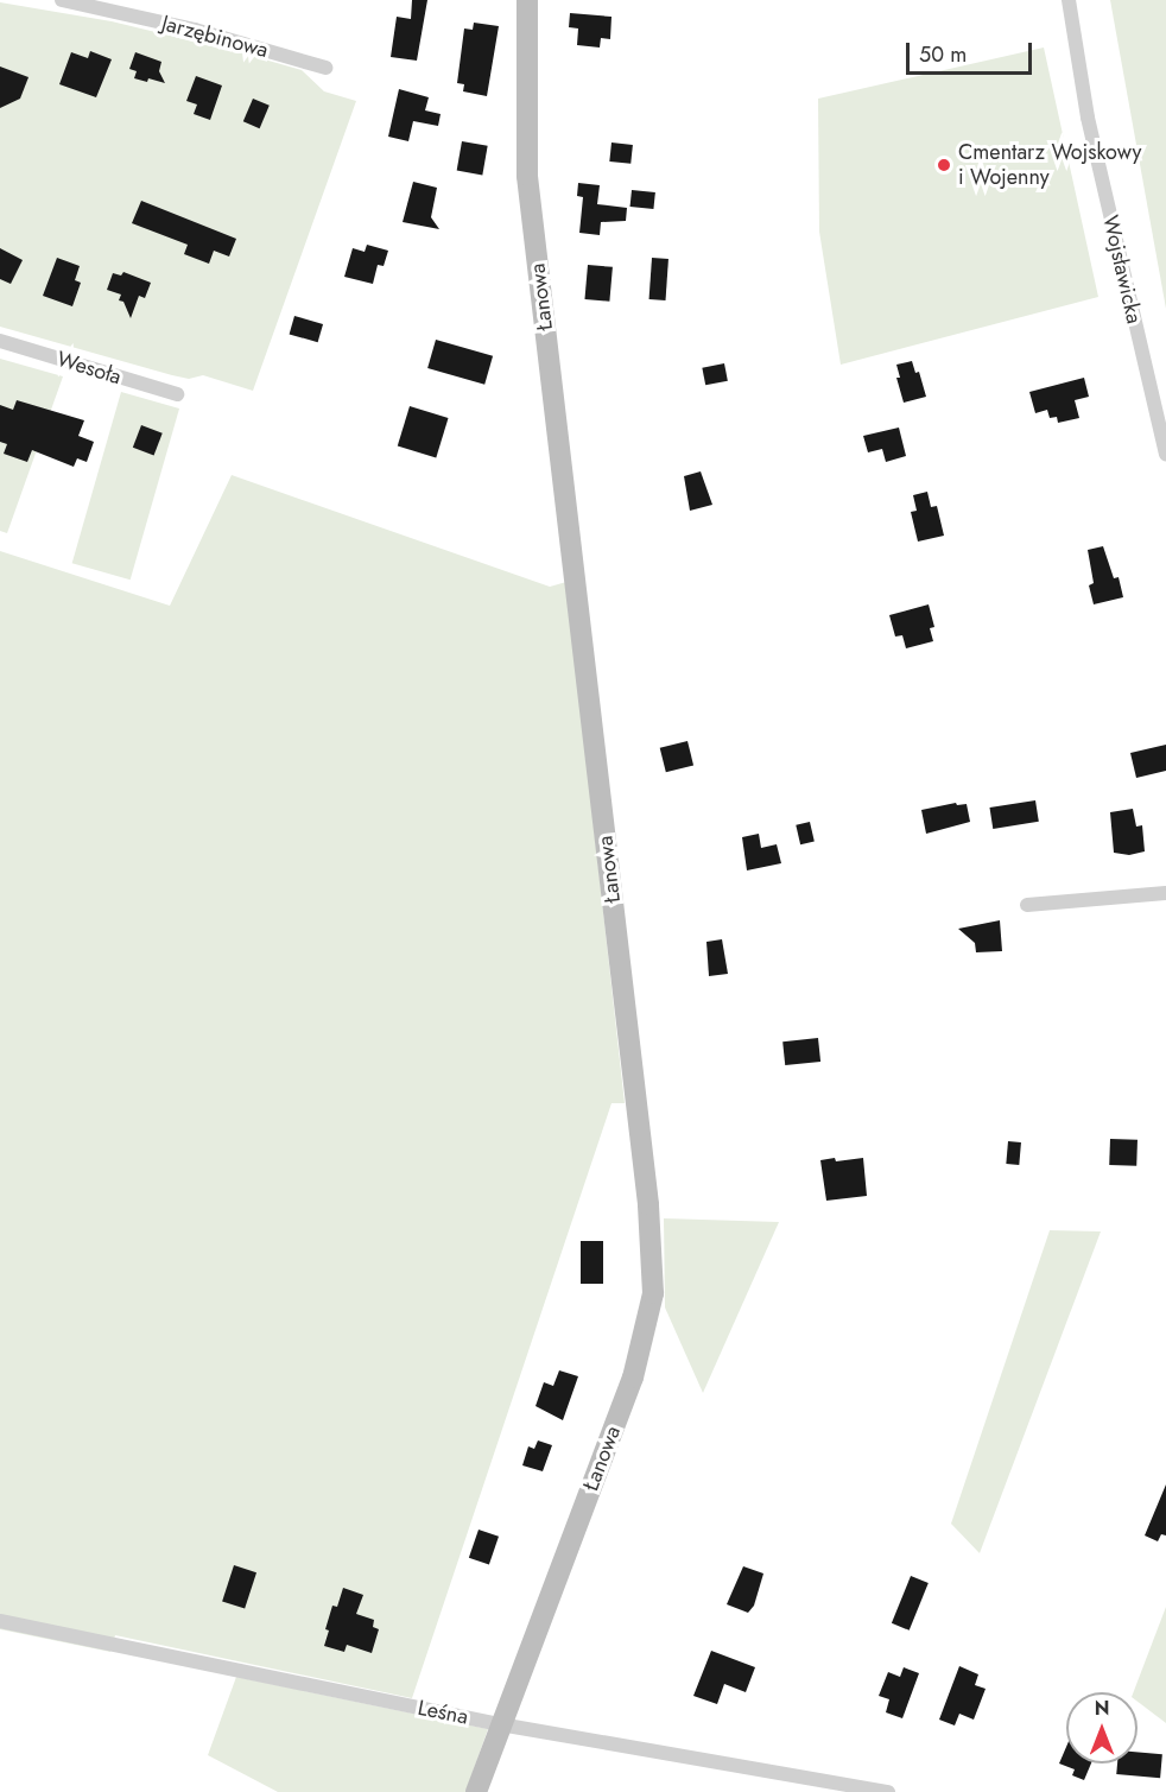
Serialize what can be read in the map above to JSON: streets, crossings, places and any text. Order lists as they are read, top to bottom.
{
  "streets": {
    "street": [
      "Jarzębinowa",
      "Wojsławicka",
      "Łanowa",
      "Wesoła",
      "Leśna"
    ]
  },
  "crossings": [
    ["Łanowa", "Leśna"]
  ],
  "places": ["Cmentarz Wojskowy i Wojenny"],
  "scale_bar": "50 m",
  "north": "top"
}
